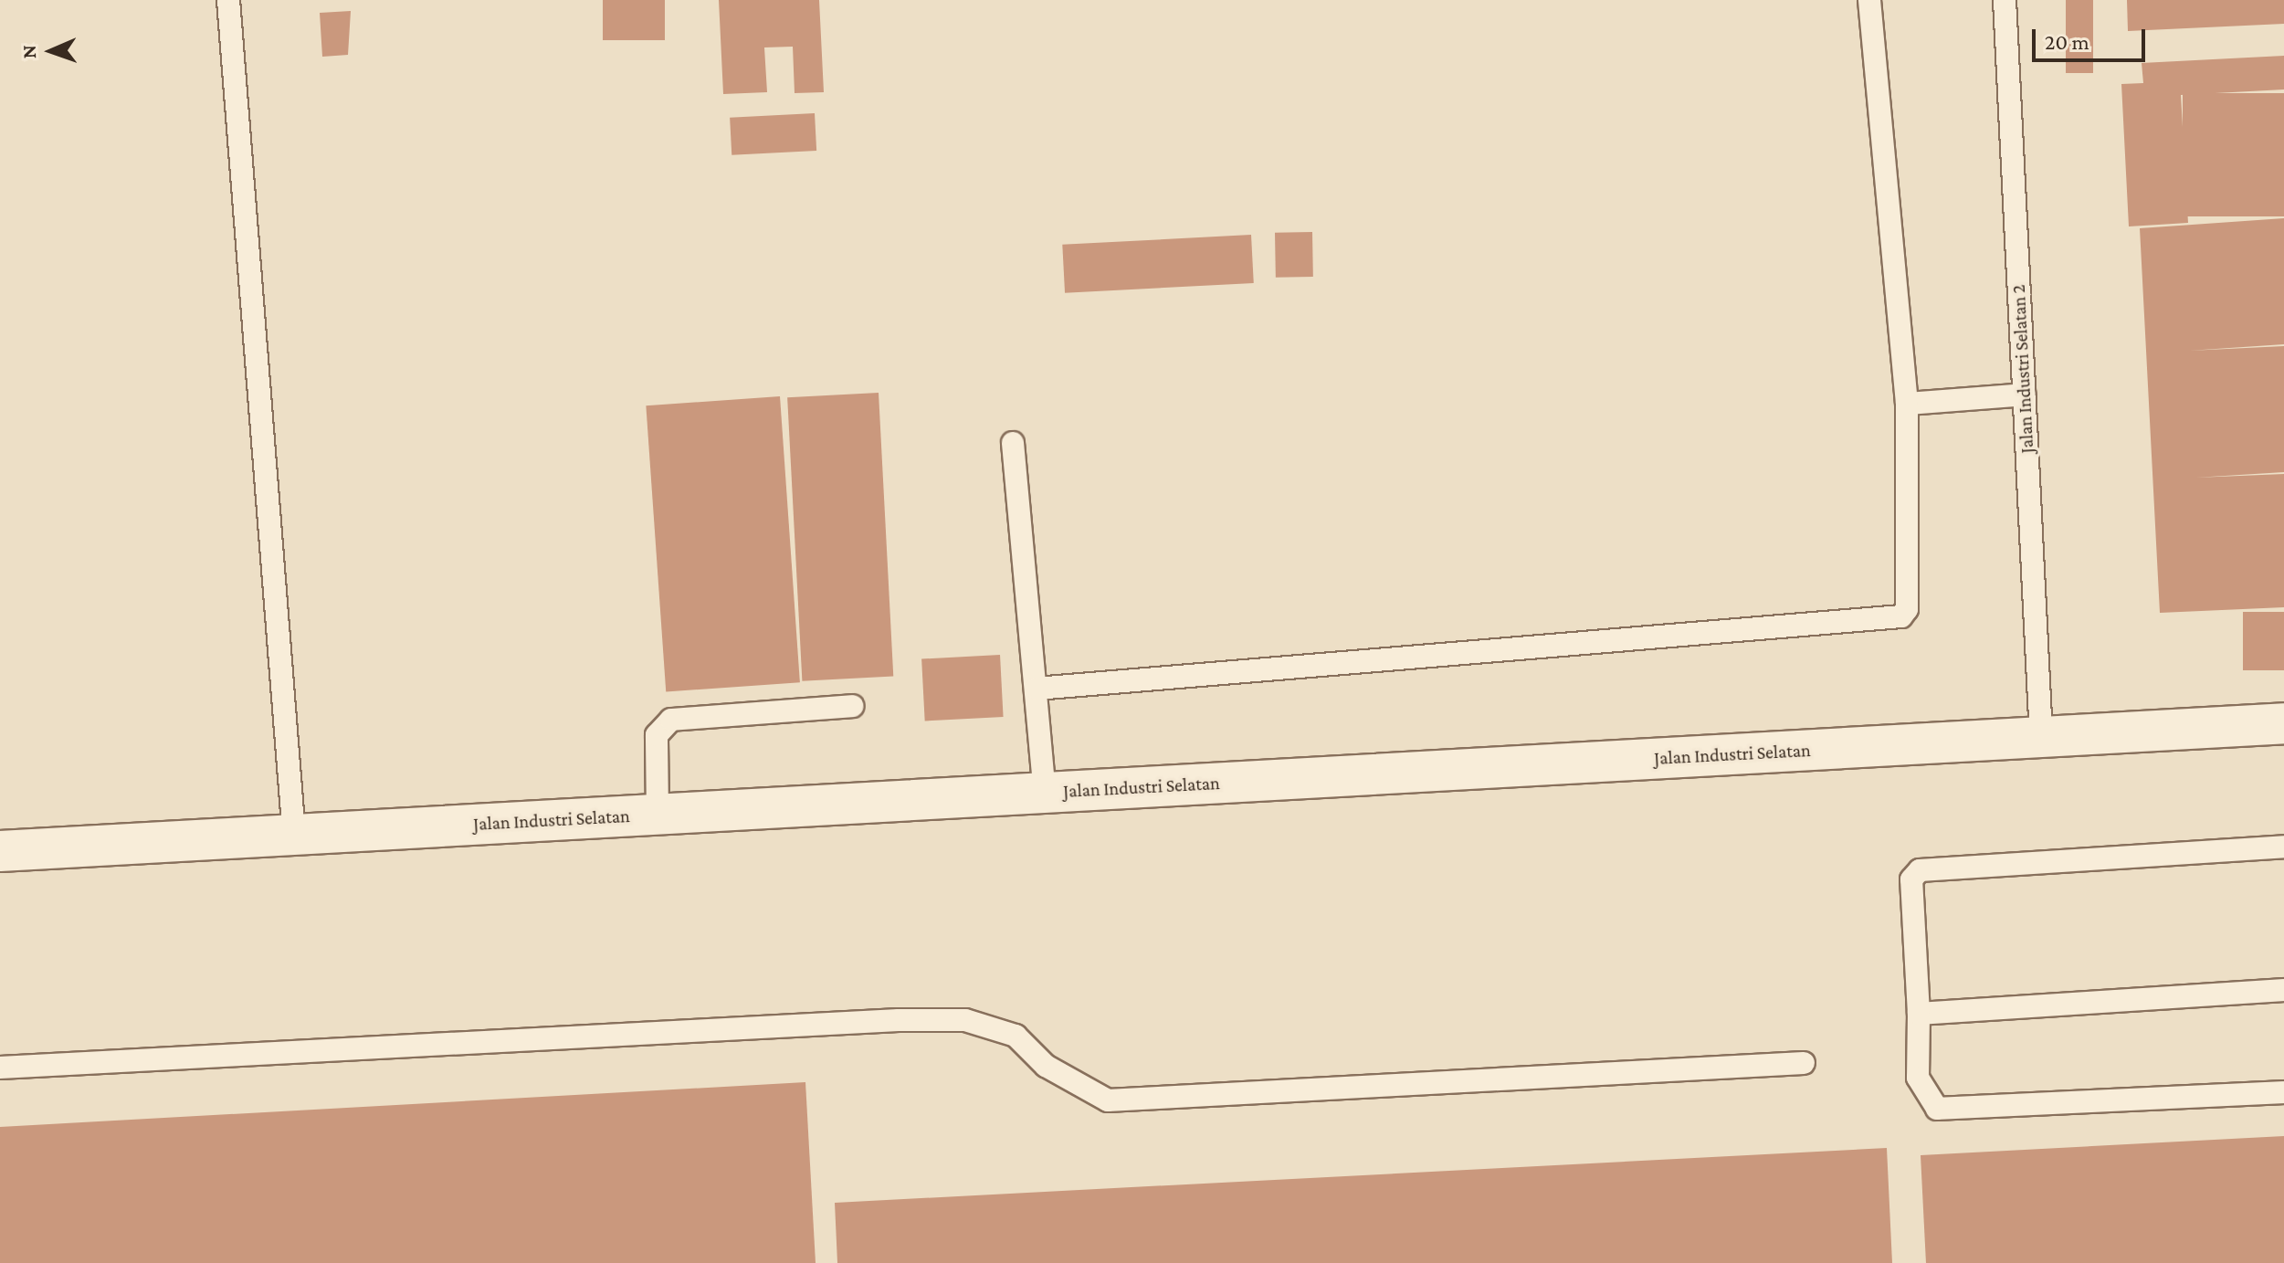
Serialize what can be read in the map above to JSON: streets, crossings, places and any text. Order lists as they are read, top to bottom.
{
  "streets": {
    "street": ["Jalan Industri Selatan"],
    "lane": ["Jalan Industri Selatan 2"]
  },
  "crossings": [
    ["Jalan Industri Selatan 2", "Jalan Industri Selatan"]
  ],
  "scale_bar": "20 m",
  "north": "left"
}
